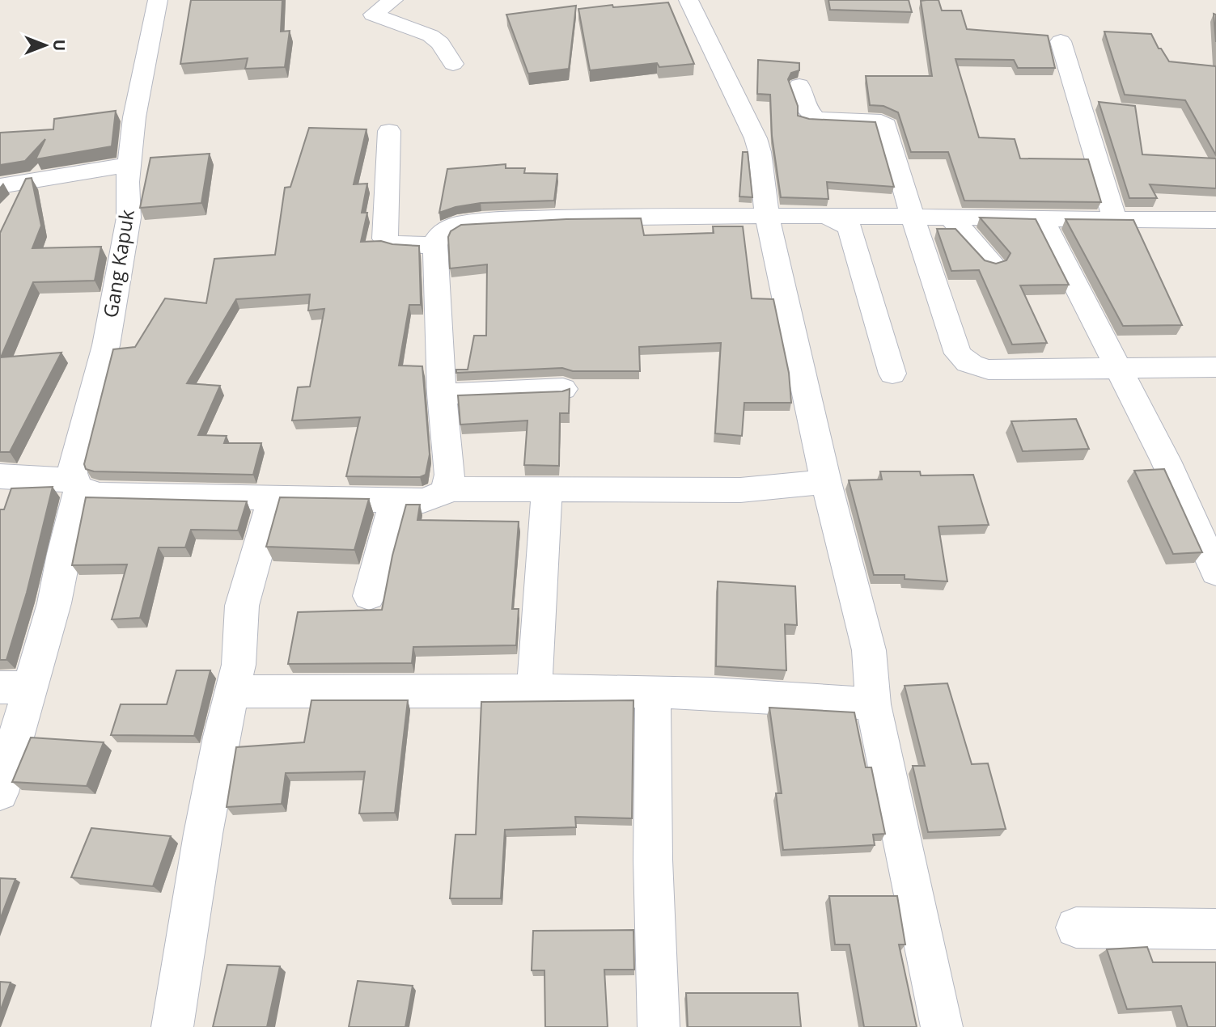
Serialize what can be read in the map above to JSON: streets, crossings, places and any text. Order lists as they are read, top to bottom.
{
  "streets": {
    "street": ["Gang Kapuk"]
  },
  "north": "right"
}
